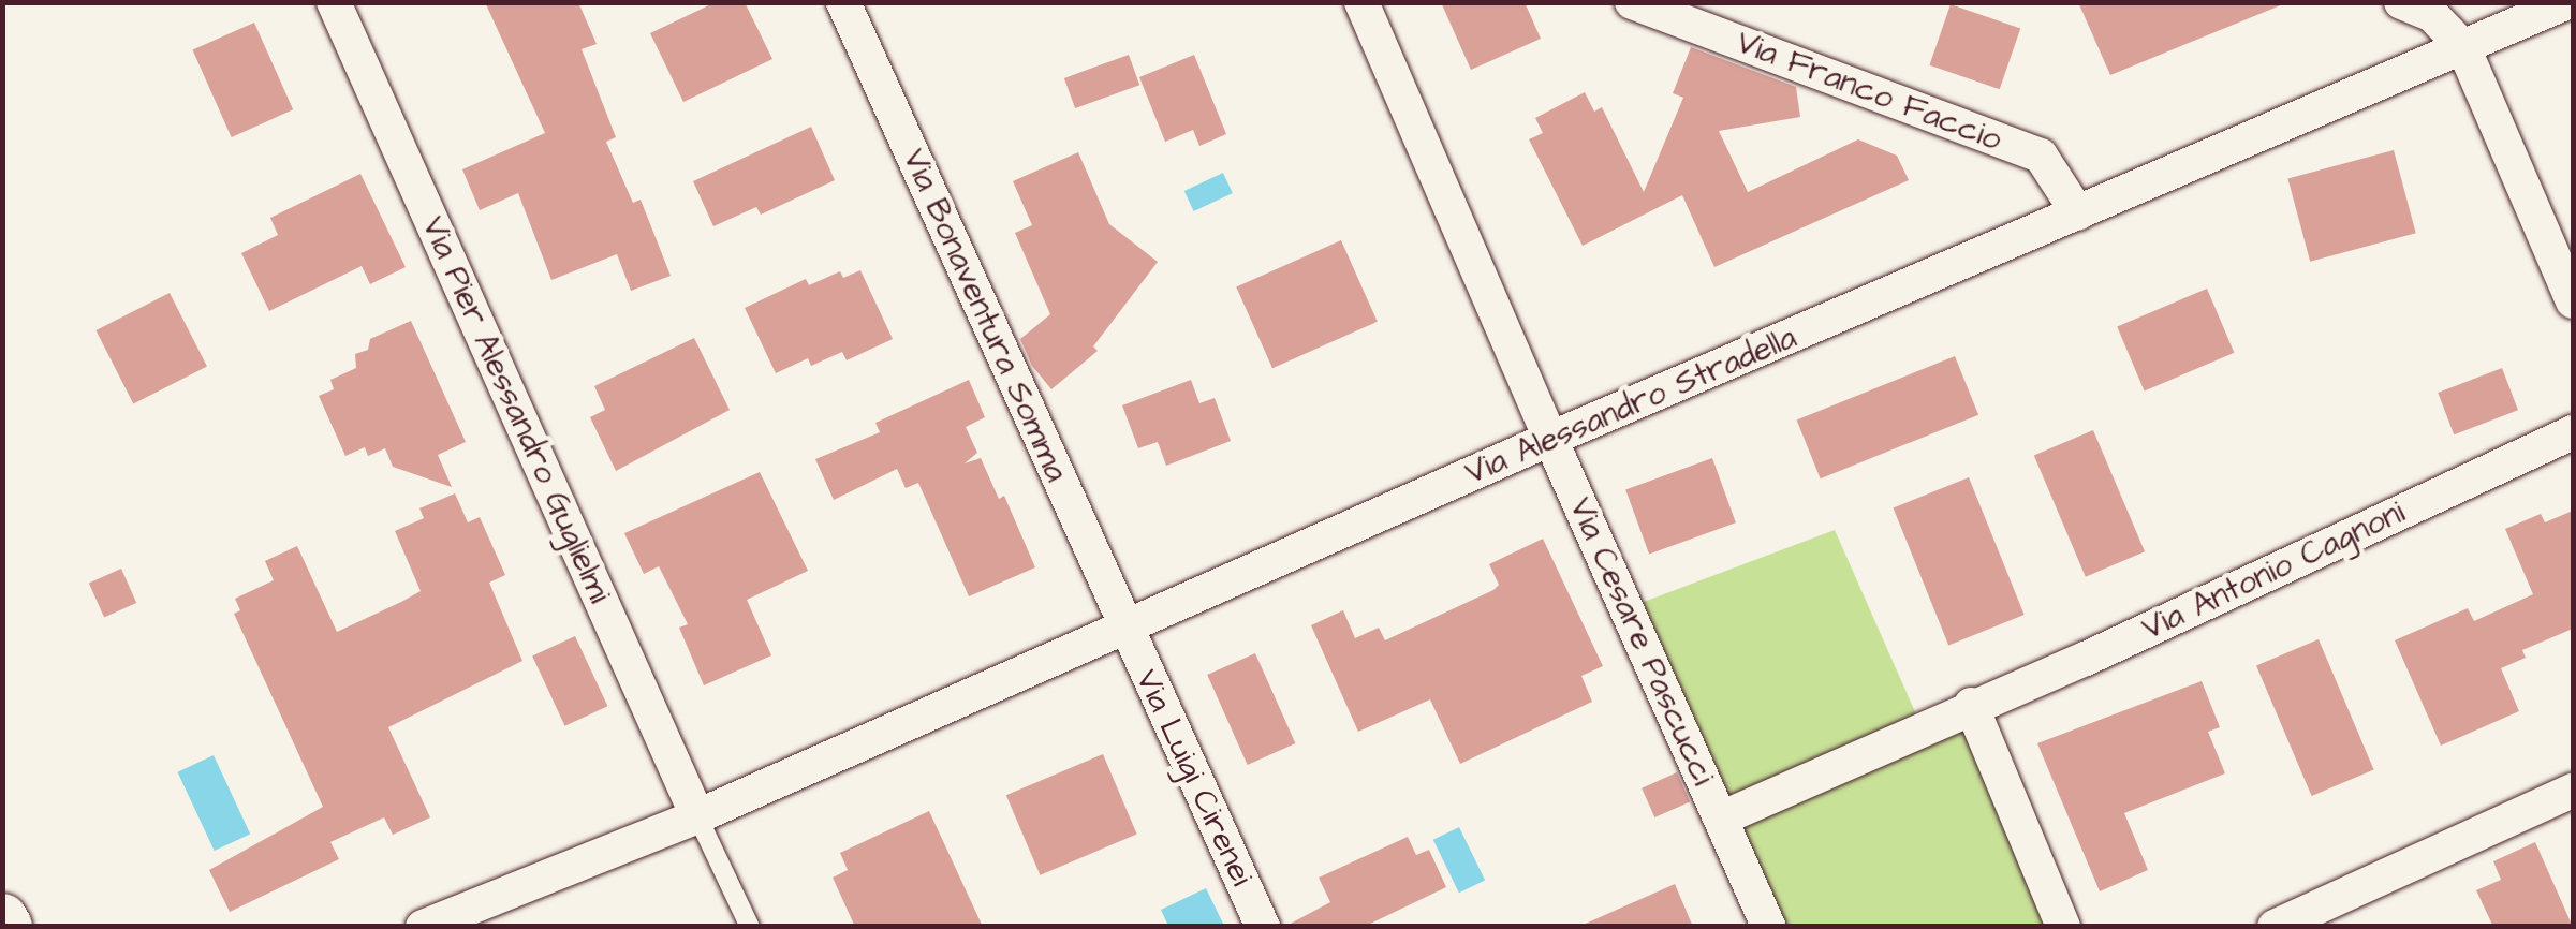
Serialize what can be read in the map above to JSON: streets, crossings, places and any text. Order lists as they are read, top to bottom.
{
  "streets": {
    "street": [
      "Via Franco Faccio",
      "Via Bonaventura Somma",
      "Via Alessandro Stradella",
      "Via Pier Alessandro Guglielmi",
      "Via Antonio Cagnoni",
      "Via Cesare Pascucci",
      "Via Luigi Cirenei"
    ]
  },
  "crossings": [
    ["Via Franco Faccio", "Via Alessandro Stradella"],
    ["Via Bonaventura Somma", "Via Alessandro Stradella"],
    ["Via Bonaventura Somma", "Via Luigi Cirenei"],
    ["Via Alessandro Stradella", "Via Pier Alessandro Guglielmi"],
    ["Via Alessandro Stradella", "Via Cesare Pascucci"],
    ["Via Alessandro Stradella", "Via Luigi Cirenei"],
    ["Via Antonio Cagnoni", "Via Cesare Pascucci"]
  ]
}
